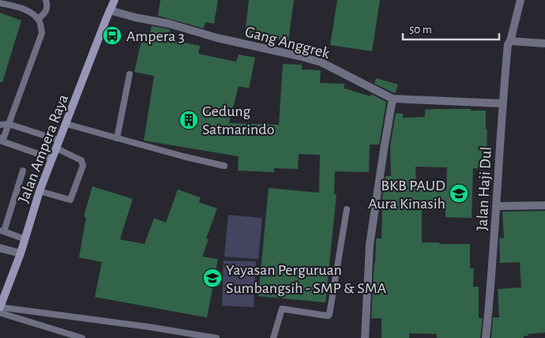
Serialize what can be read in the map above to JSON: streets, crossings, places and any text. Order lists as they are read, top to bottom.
{
  "streets": {
    "street": ["Gang Anggrek", "Jalan Ampera Raya", "Jalan Haji Dul"]
  },
  "crossings": [
    ["Gang Anggrek", "Jalan Ampera Raya"],
    ["Gang Anggrek", "Jalan Haji Dul"]
  ],
  "places": {
    "bus stop": ["Ampera 3"],
    "building": ["Gedung Satmarindo"],
    "school or university": ["BKB PAUD Aura Kinasih", "Yayasan Perguruan Sumbangsih - SMP & SMA"]
  },
  "scale_bar": "50 m"
}
